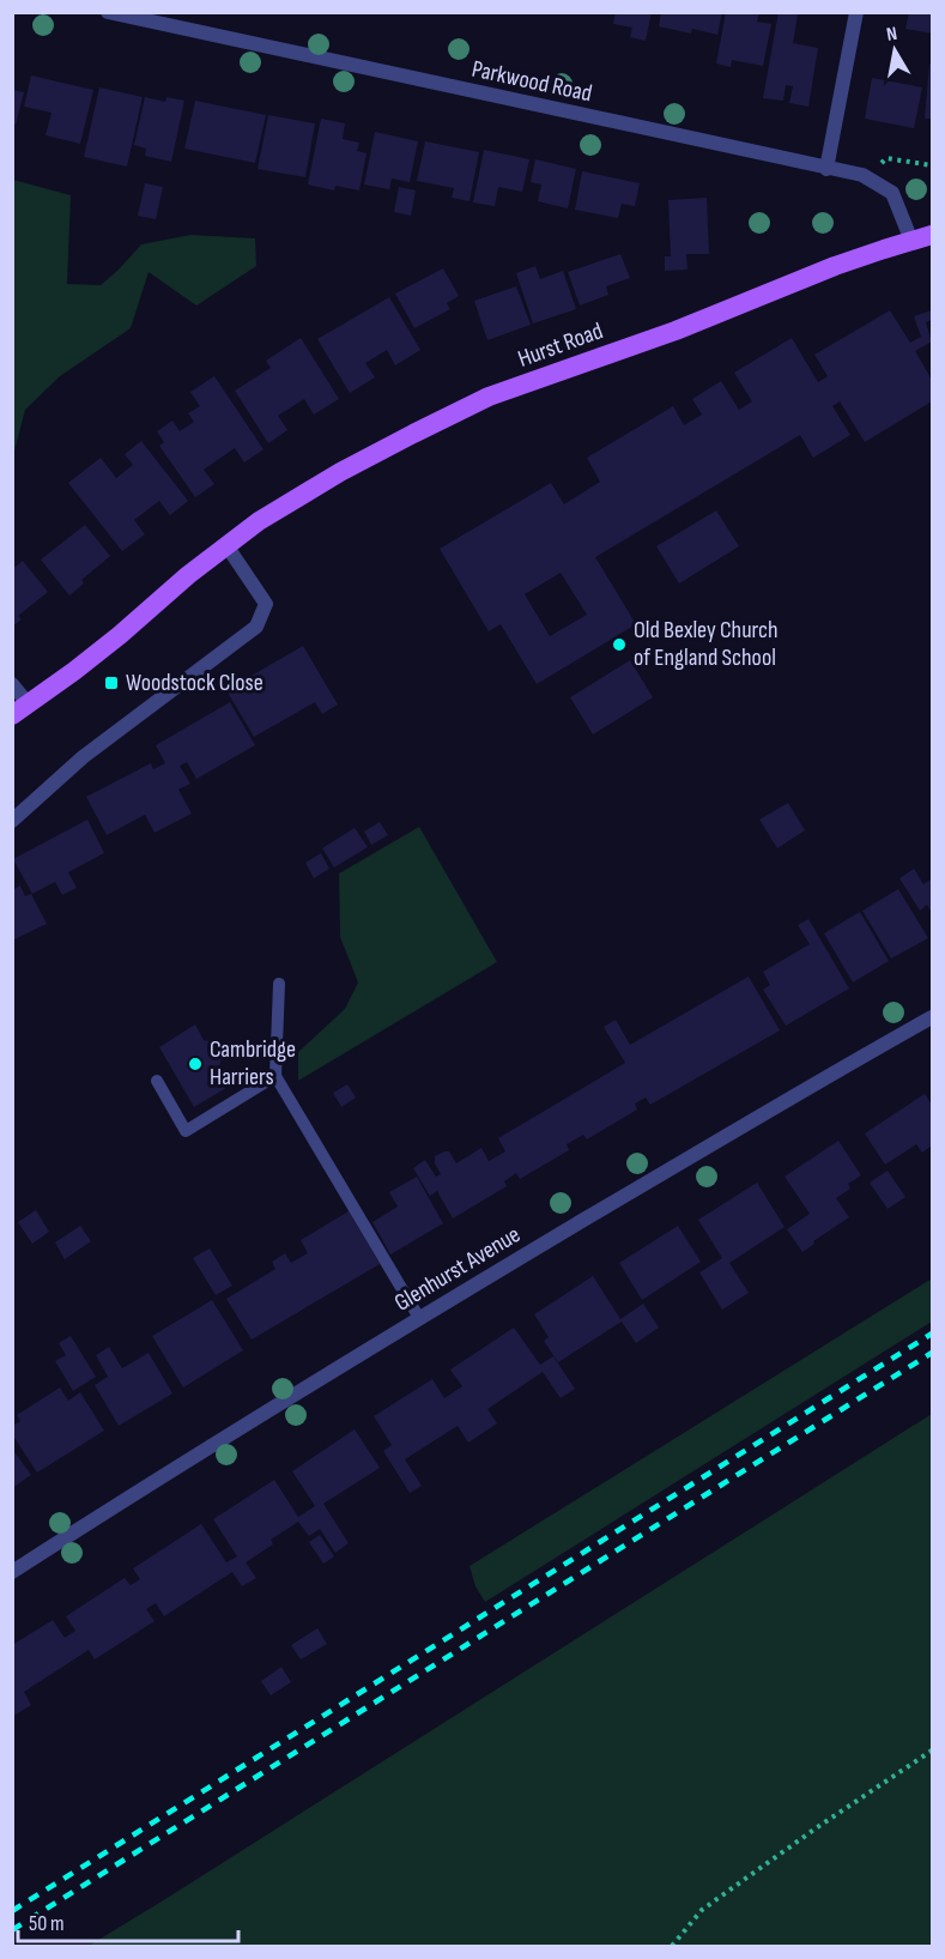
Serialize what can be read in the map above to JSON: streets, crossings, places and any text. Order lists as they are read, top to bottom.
{
  "streets": {
    "main road": ["Hurst Road"],
    "street": ["Parkwood Road", "Glenhurst Avenue"]
  },
  "crossings": [
    ["Parkwood Road", "Hurst Road"]
  ],
  "places": {
    "other": ["Old Bexley Church of England School", "Cambridge Harriers"],
    "transit": ["Woodstock Close"]
  },
  "scale_bar": "50 m",
  "north": "top"
}
